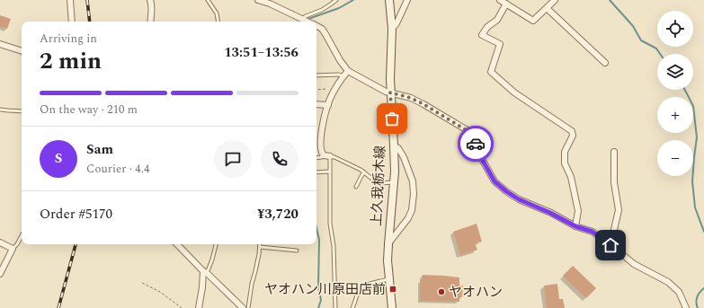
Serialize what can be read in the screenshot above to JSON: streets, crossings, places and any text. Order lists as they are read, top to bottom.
{
  "streets": {
    "main road": ["上久我栃木線"]
  },
  "places": {
    "transit": ["ヤオハン川原田店前"],
    "other": ["ヤオハン"]
  },
  "page": {
    "map_buttons": ["+", "−"],
    "heading": ["2 min", "Arriving in", "13:51–13:56"],
    "panel": [
      "Sam",
      "Courier · 4.4",
      "Order #5170",
      "¥3,720"
    ],
    "bar": "On the way · 210 m",
    "round": "S"
  }
}
